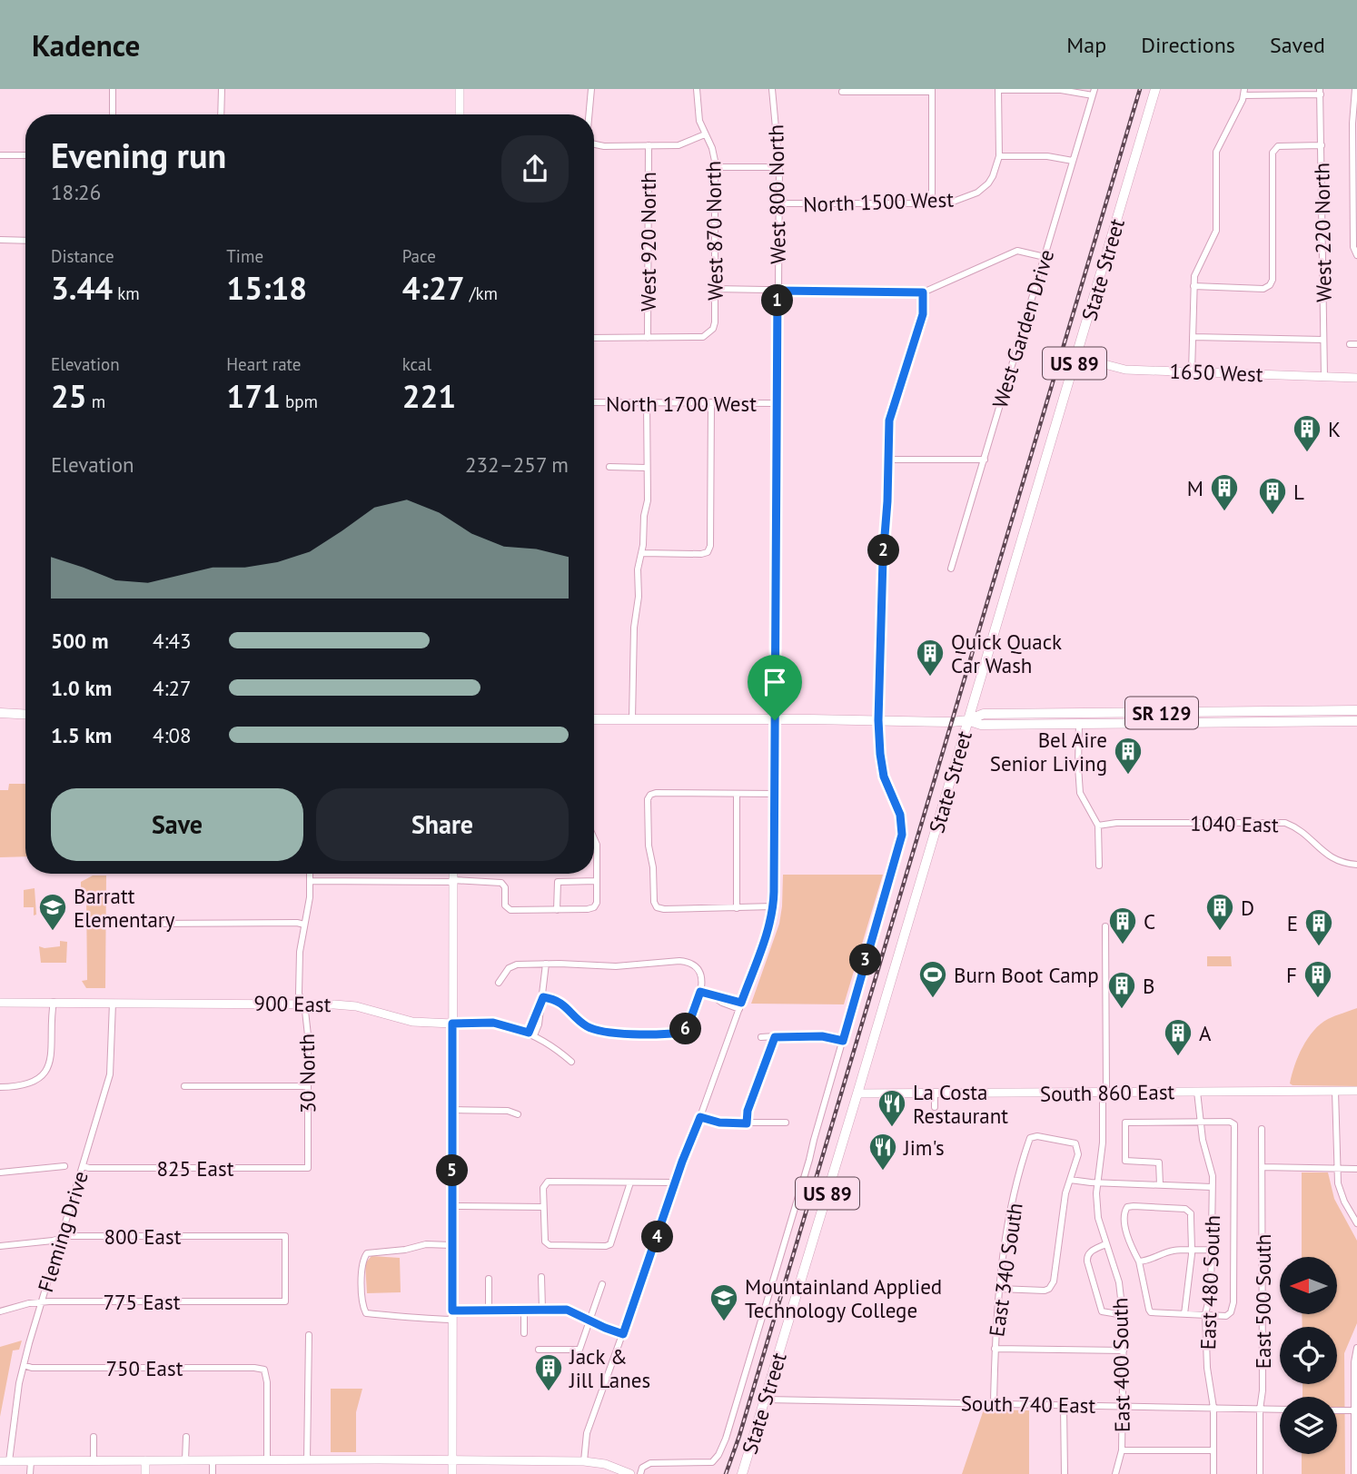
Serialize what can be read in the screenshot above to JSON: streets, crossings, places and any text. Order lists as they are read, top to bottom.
{
  "streets": {
    "main road": ["State Street", "US 89", "SR 129"],
    "street": [
      "West 800 North",
      "North 1500 West",
      "West 870 North",
      "West 220 North",
      "West 920 North",
      "West Garden Drive",
      "1650 West",
      "North 1700 West",
      "1040 East",
      "900 East",
      "30 North",
      "South 860 East",
      "825 East",
      "Fleming Drive",
      "800 East",
      "East 340 South",
      "East 480 South",
      "775 East",
      "East 500 South",
      "East 400 South",
      "750 East",
      "South 740 East"
    ]
  },
  "crossings": [
    ["West 800 North", "North 1500 West"],
    ["West 800 North", "North 1700 West"],
    ["West 800 North", "SR 129"],
    ["West 870 North", "West 920 North"],
    ["West 220 North", "1650 West"],
    ["State Street", "1650 West"],
    ["State Street", "SR 129"],
    ["State Street", "South 860 East"],
    ["State Street", "South 740 East"],
    ["900 East", "30 North"],
    ["900 East", "Fleming Drive"],
    ["30 North", "825 East"],
    ["South 860 East", "East 480 South"],
    ["South 860 East", "East 400 South"],
    ["825 East", "Fleming Drive"],
    ["Fleming Drive", "800 East"],
    ["Fleming Drive", "775 East"],
    ["Fleming Drive", "750 East"],
    ["800 East", "775 East"],
    ["East 340 South", "South 740 East"],
    ["East 480 South", "South 740 East"],
    ["East 500 South", "South 740 East"],
    ["East 400 South", "South 740 East"]
  ],
  "places": {
    "building": [
      "K",
      "M",
      "L",
      "Quick Quack Car Wash",
      "Bel Aire Senior Living",
      "D",
      "C",
      "E",
      "F",
      "B",
      "A",
      "Jack & Jill Lanes"
    ],
    "school or university": ["Barratt Elementary", "Mountainland Applied Technology College"],
    "sports": ["Burn Boot Camp"],
    "restaurant": ["La Costa Restaurant", "Jim's"]
  },
  "north": "left",
  "page": {
    "header": "Kadence",
    "nav": ["Map", "Directions", "Saved"],
    "heading": ["Evening run", "18:26"],
    "stats": [
      ["Distance", "3.44 km"],
      ["Time", "15:18"],
      ["Pace", "4:27 /km"],
      ["Elevation", "25 m"],
      ["Heart rate", "171 bpm"],
      ["kcal", "221"]
    ],
    "pins": [
      "1",
      "2",
      "3",
      "6",
      "5",
      "4"
    ],
    "chart": ["Elevation", "232–257 m"],
    "list": [
      {
        "name": "500 m",
        "note": "4:43"
      },
      {
        "name": "1.0 km",
        "note": "4:27"
      },
      {
        "name": "1.5 km",
        "note": "4:08"
      }
    ],
    "buttons": ["Save", "Share"]
  }
}
